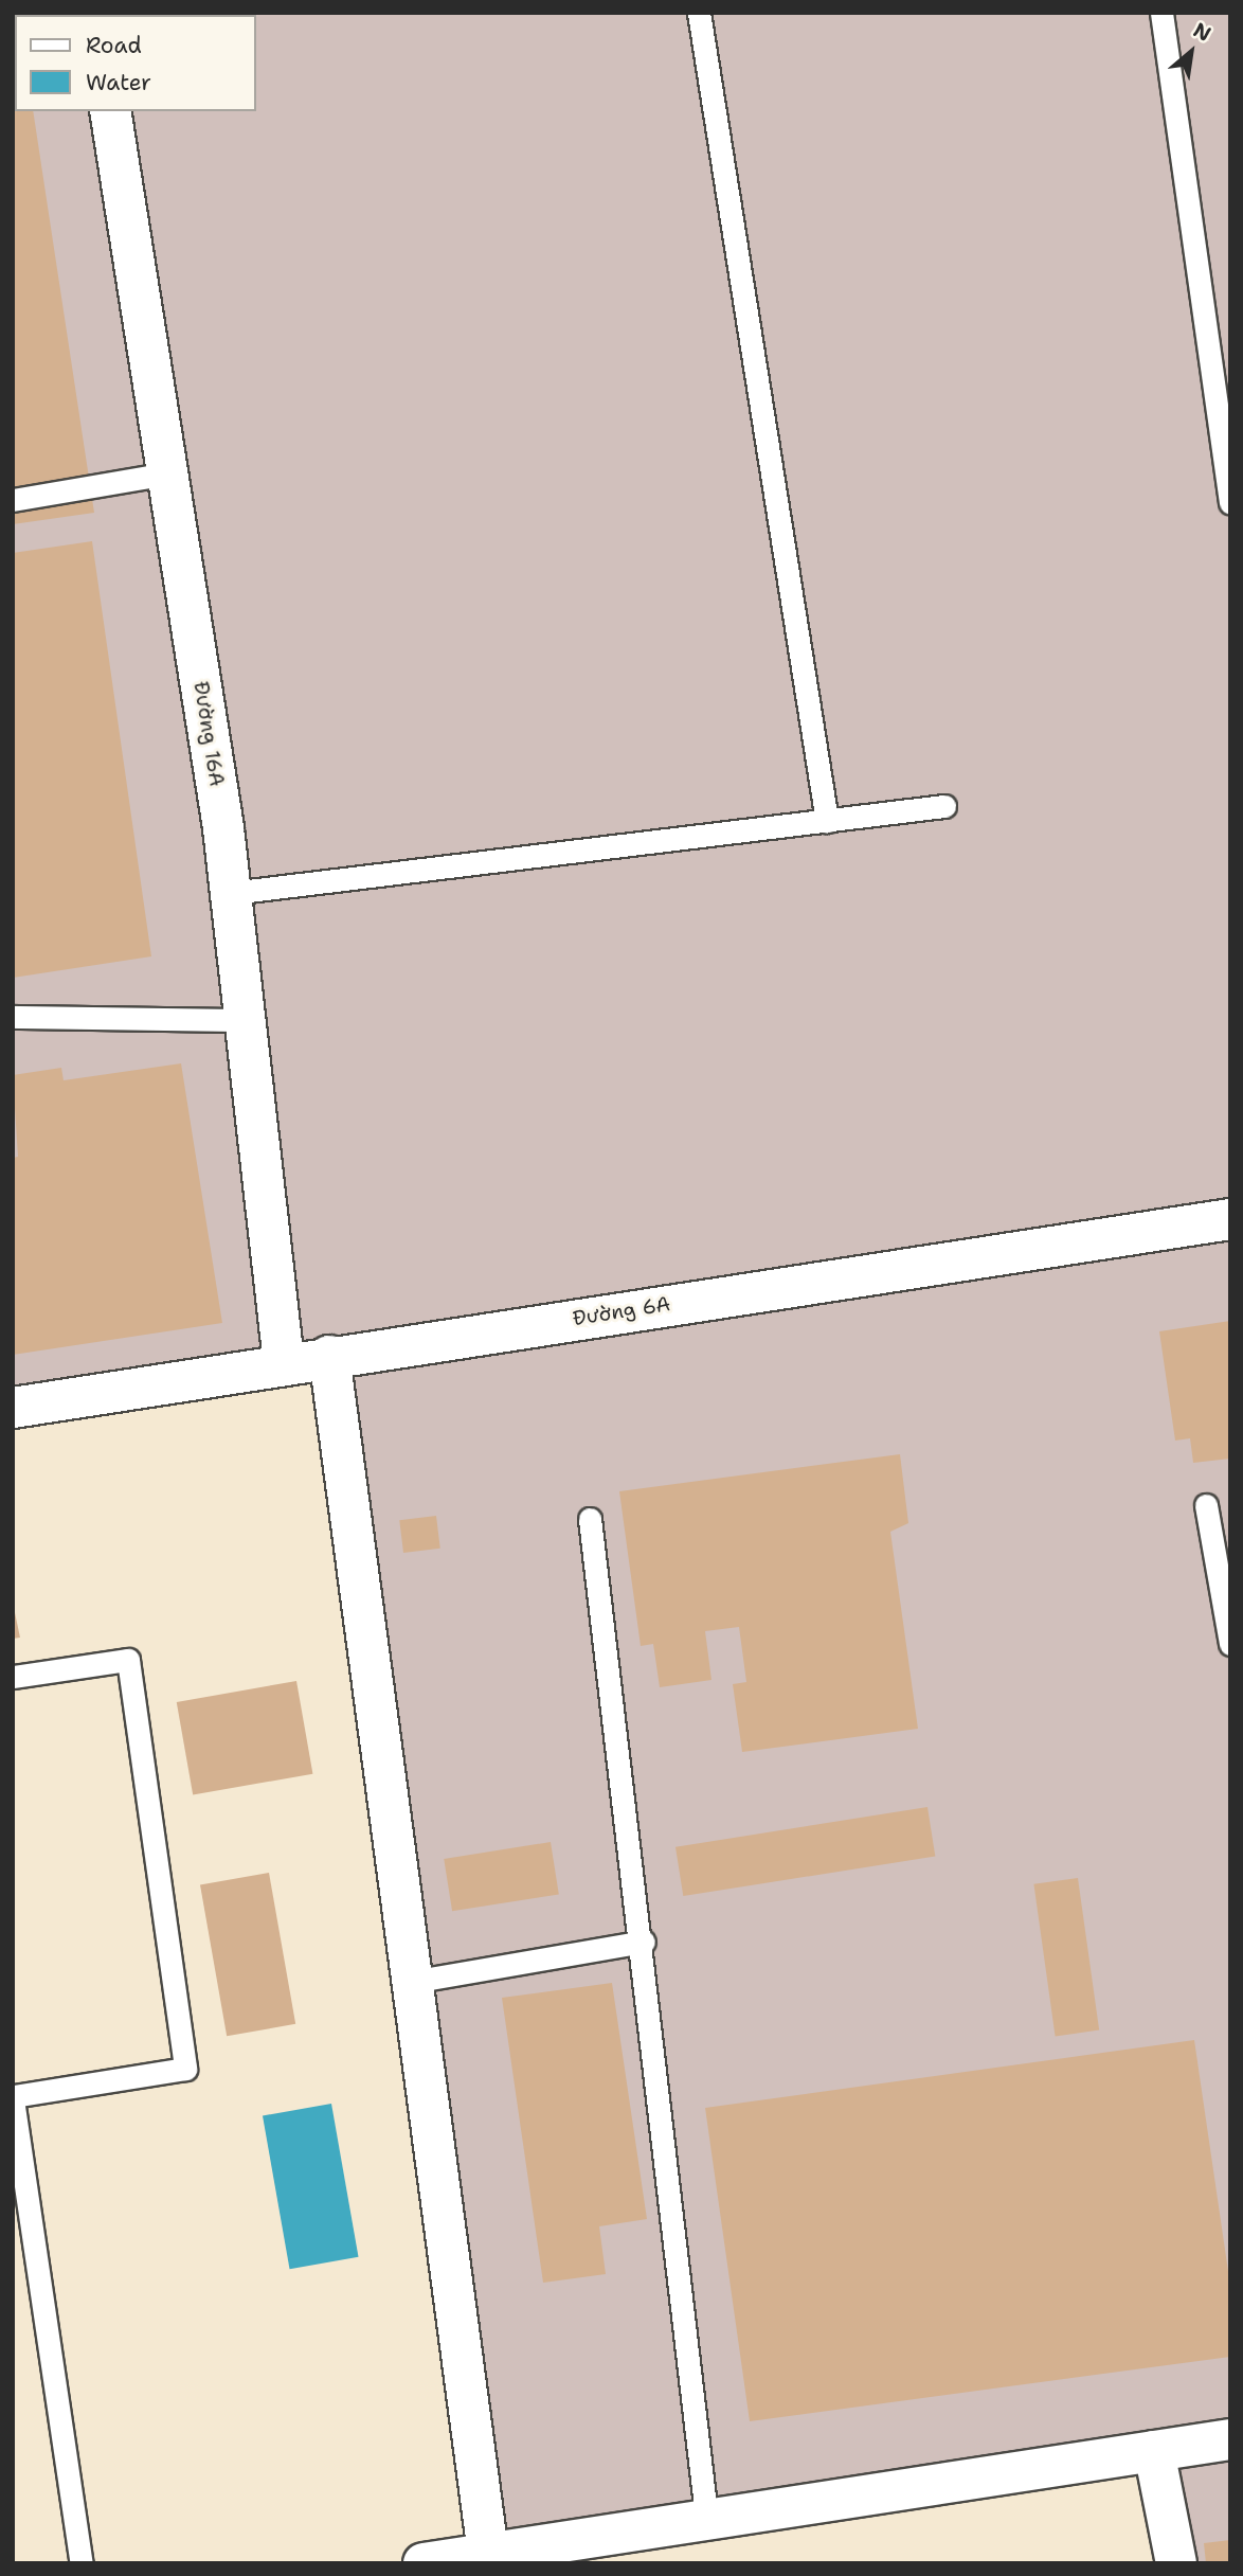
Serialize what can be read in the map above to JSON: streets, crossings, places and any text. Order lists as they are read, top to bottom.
{
  "streets": {
    "street": ["Đường 16A", "Đường 6A"]
  },
  "crossings": [
    ["Đường 16A", "Đường 6A"]
  ],
  "legend": ["Road", "Water"],
  "north": "top right"
}
